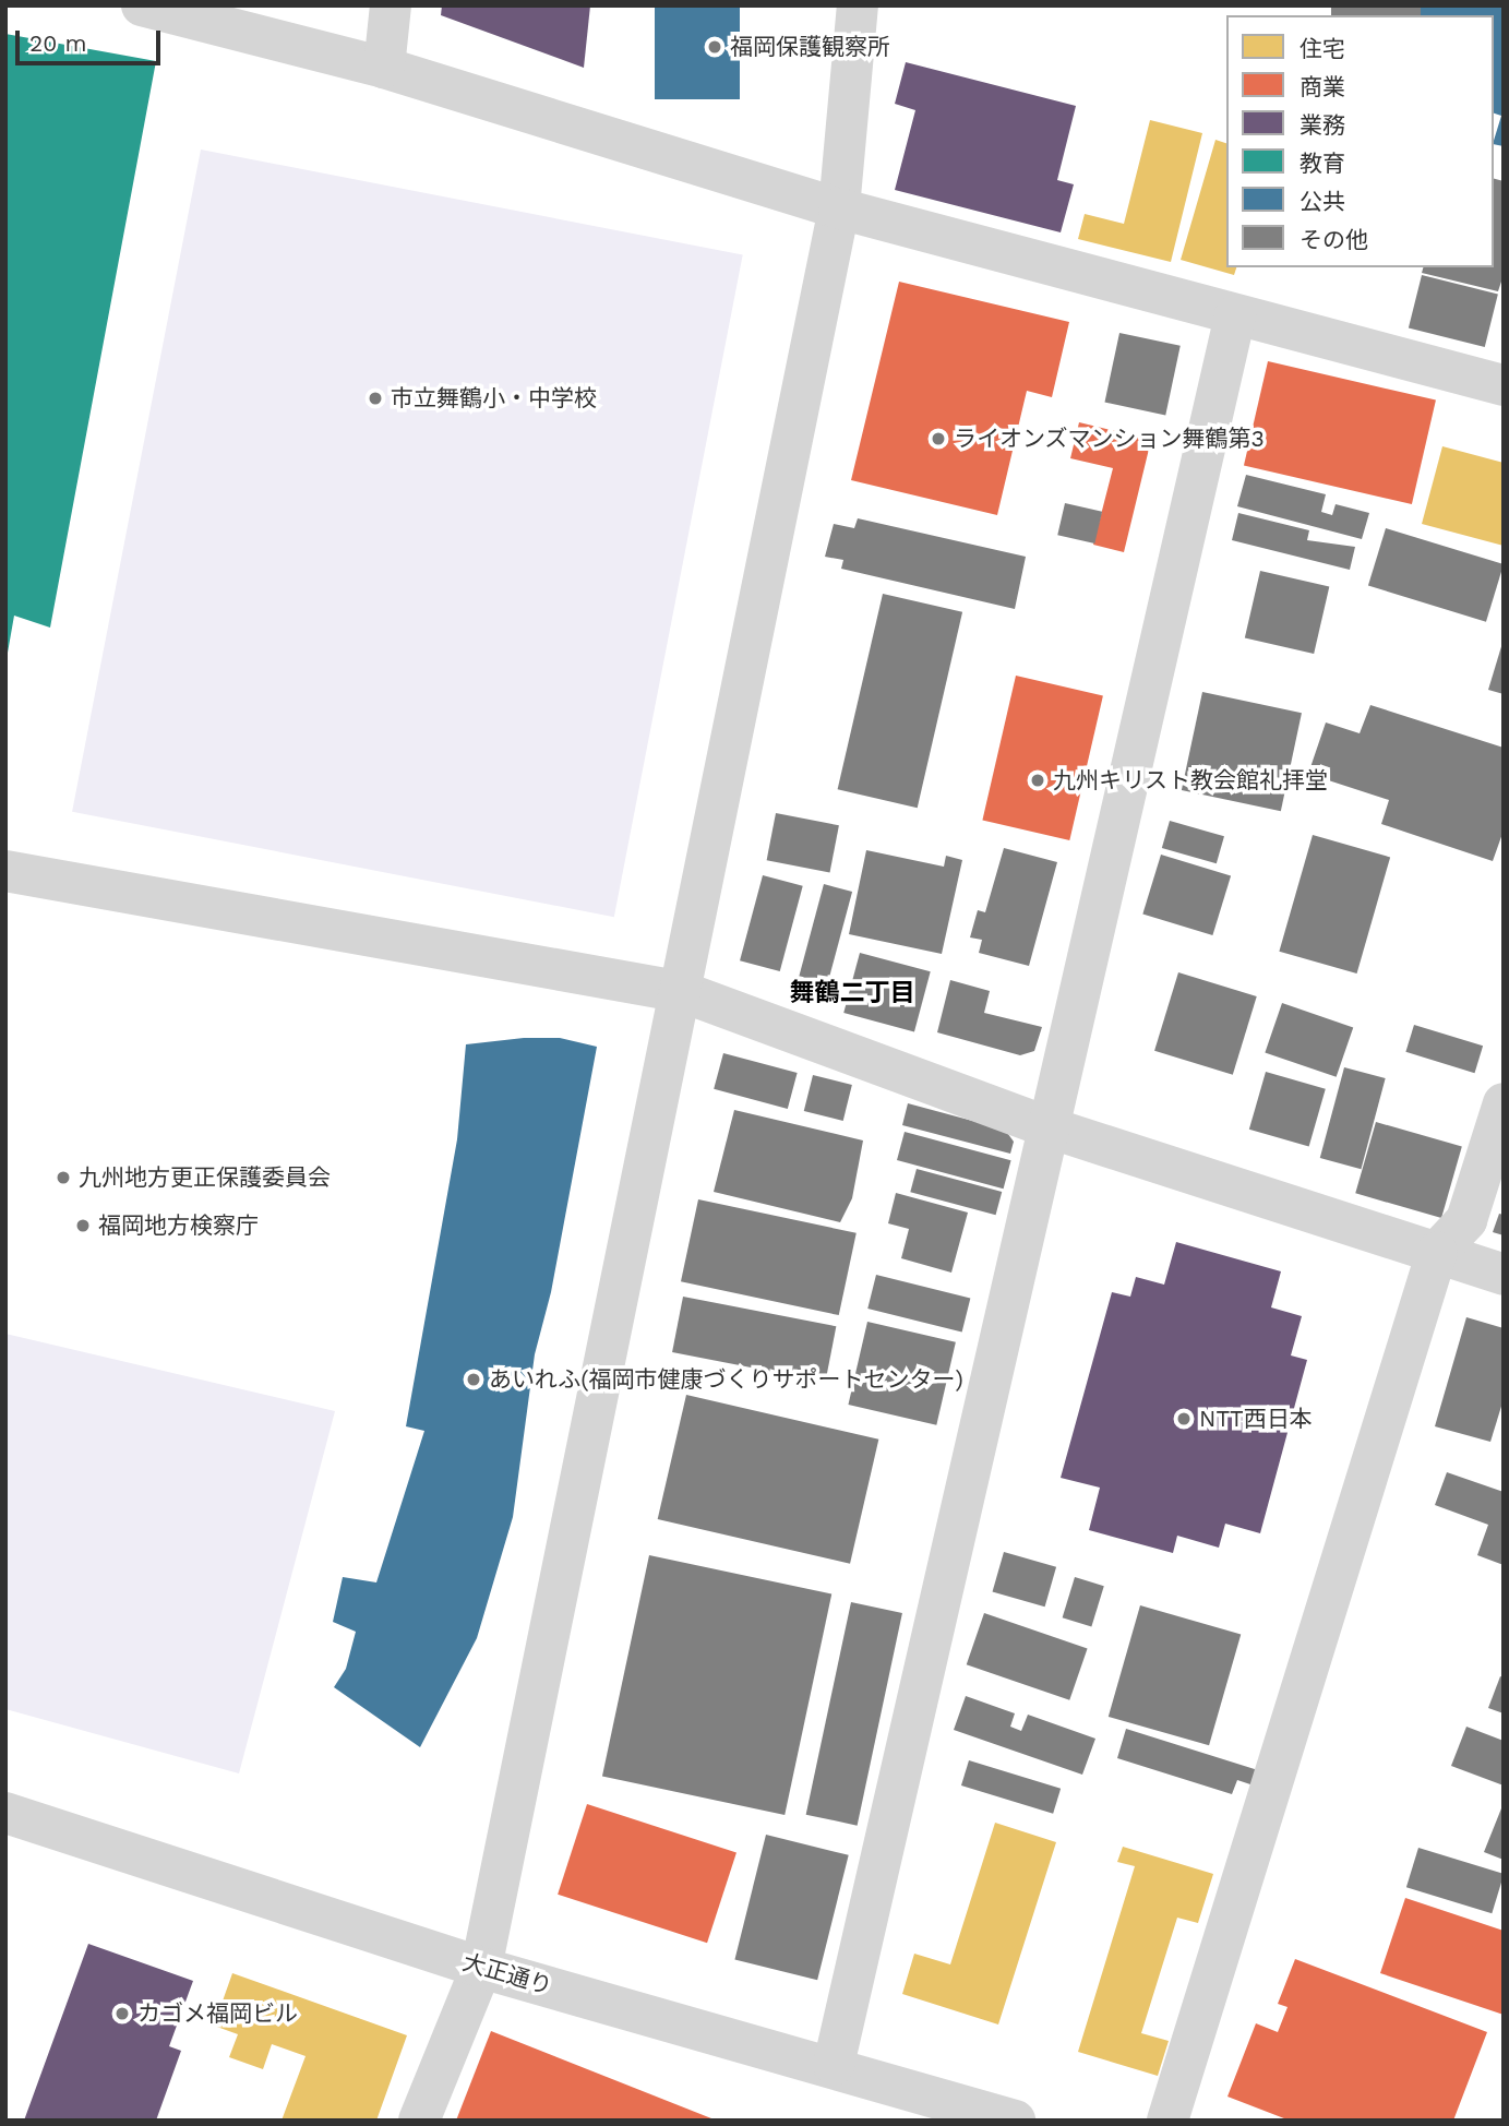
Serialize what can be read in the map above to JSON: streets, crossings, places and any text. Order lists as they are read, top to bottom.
{
  "streets": {
    "street": ["大正通り"]
  },
  "districts": ["舞鶴二丁目"],
  "places": [
    "福岡保護観察所",
    "市立舞鶴小・中学校",
    "ライオンズマンション舞鶴第3",
    "九州キリスト教会館礼拝堂",
    "九州地方更正保護委員会",
    "福岡地方検察庁",
    "あいれふ(福岡市健康づくりサポートセンター)",
    "NTT西日本",
    "カゴメ福岡ビル"
  ],
  "legend": [
    "住宅",
    "商業",
    "業務",
    "教育",
    "公共",
    "その他"
  ],
  "scale_bar": "20 m"
}
